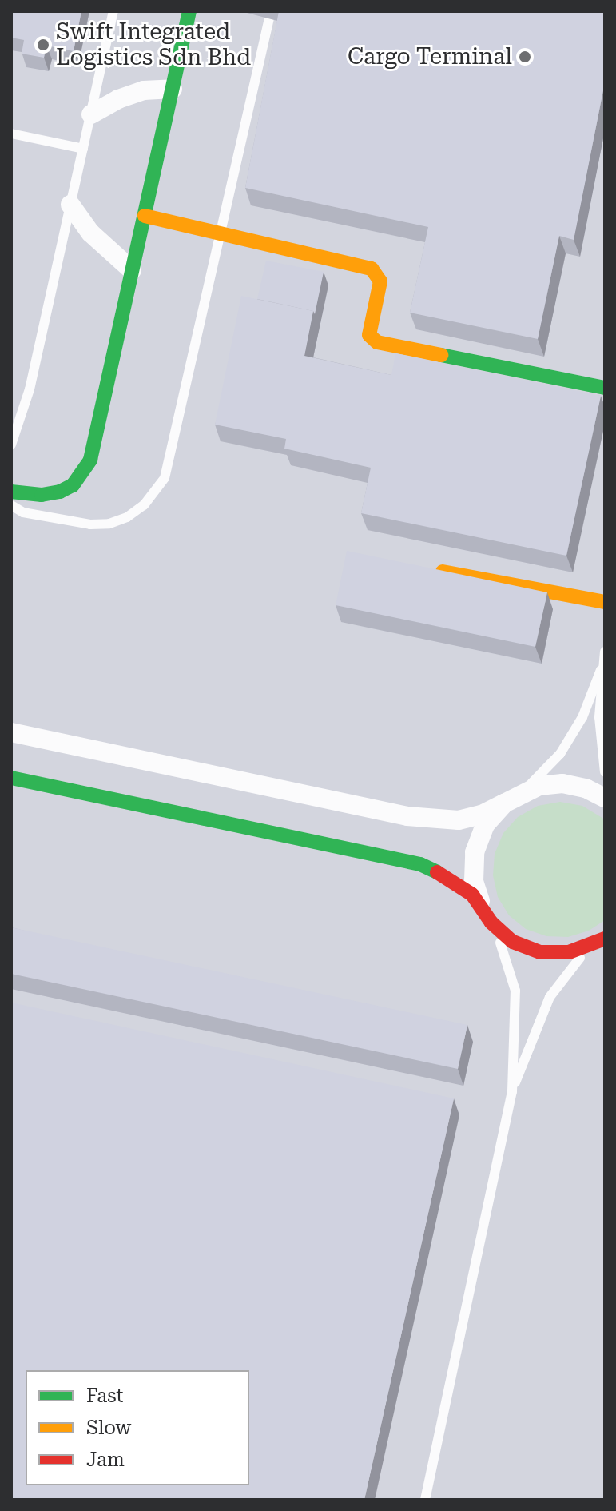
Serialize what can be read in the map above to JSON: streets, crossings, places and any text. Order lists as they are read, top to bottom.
{
  "places": ["Swift Integrated Logistics Sdn Bhd", "Cargo Terminal"],
  "legend": ["Fast", "Slow", "Jam"]
}
